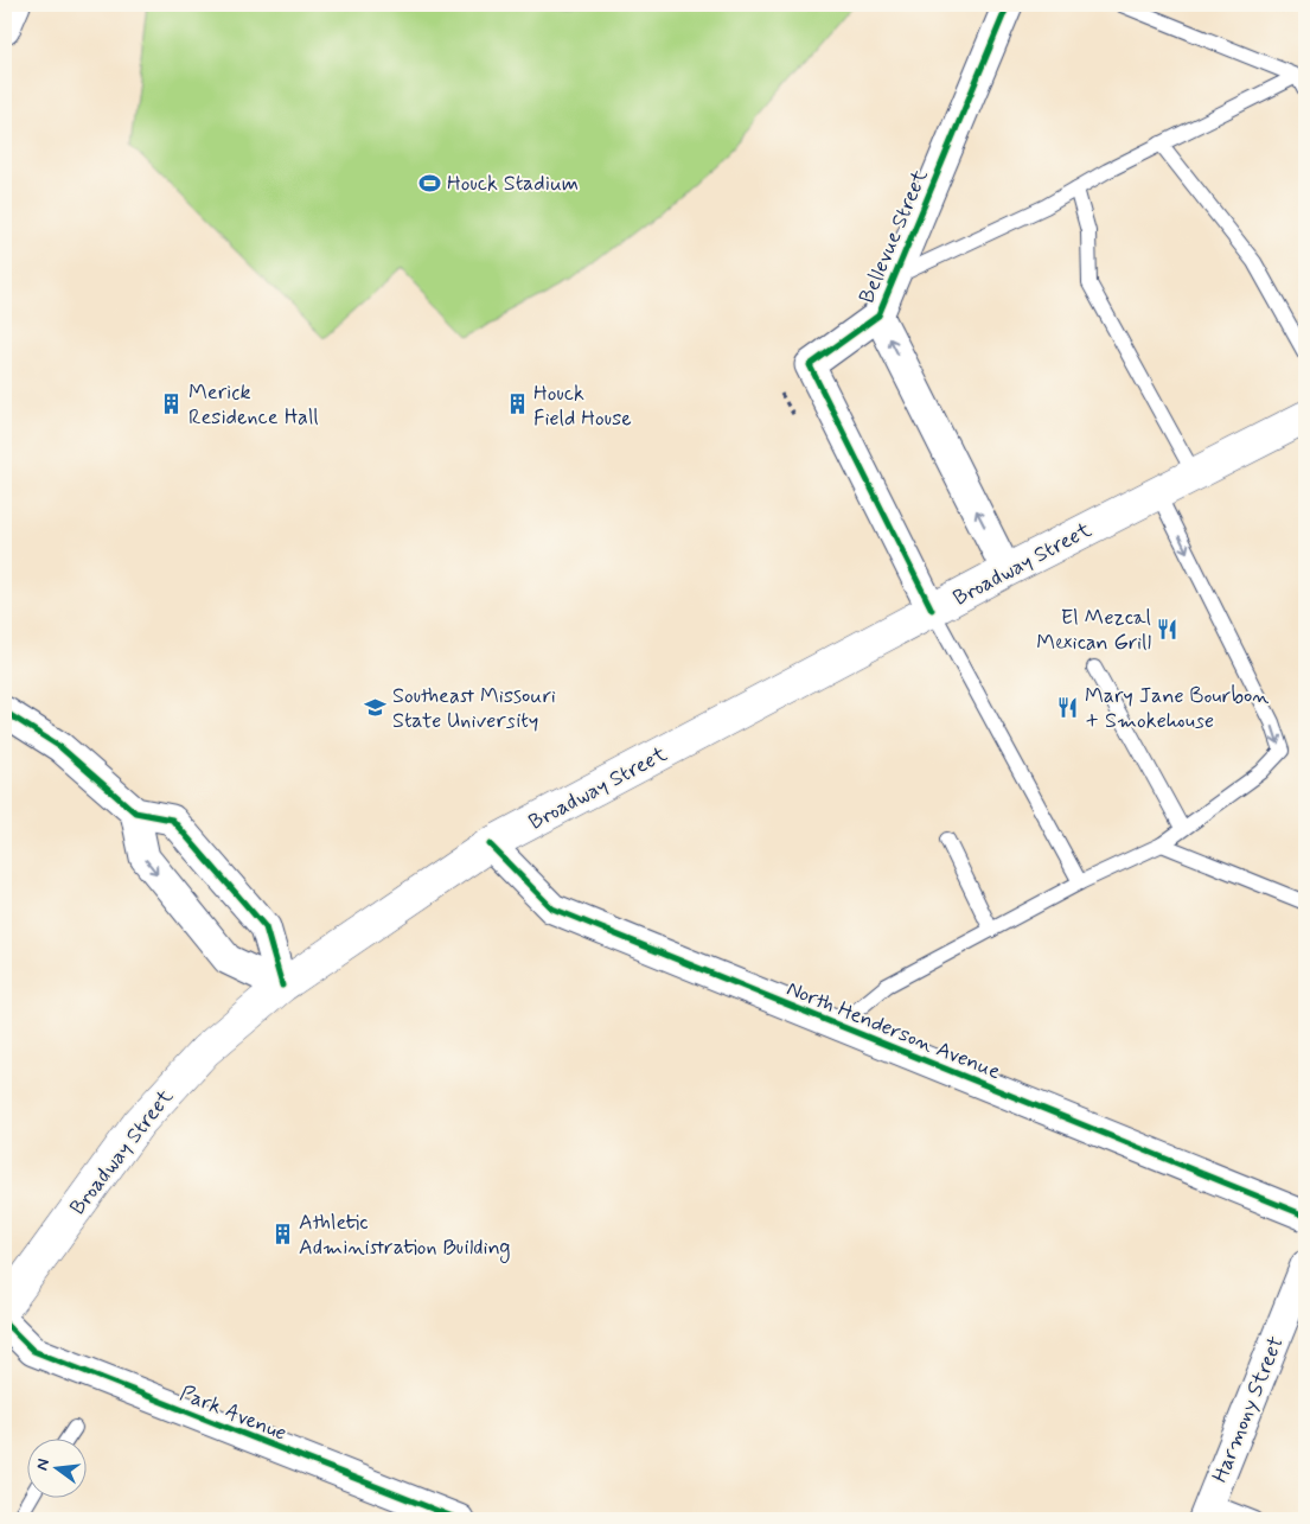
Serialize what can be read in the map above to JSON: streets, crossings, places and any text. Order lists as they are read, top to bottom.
{
  "streets": {
    "main road": ["Broadway Street"],
    "street": [
      "Bellevue Street",
      "North Henderson Avenue",
      "Harmony Street",
      "Park Avenue"
    ]
  },
  "crossings": [
    ["Bellevue Street", "Broadway Street"],
    ["Broadway Street", "North Henderson Avenue"]
  ],
  "places": {
    "sports": ["Houck Stadium"],
    "building": ["Merick Residence Hall", "Houck Field House", "Athletic Administration Building"],
    "restaurant": ["El Mezcal Mexican Grill", "Mary Jane Bourbon + Smokehouse"],
    "school or university": ["Southeast Missouri State University"]
  },
  "north": "left"
}
